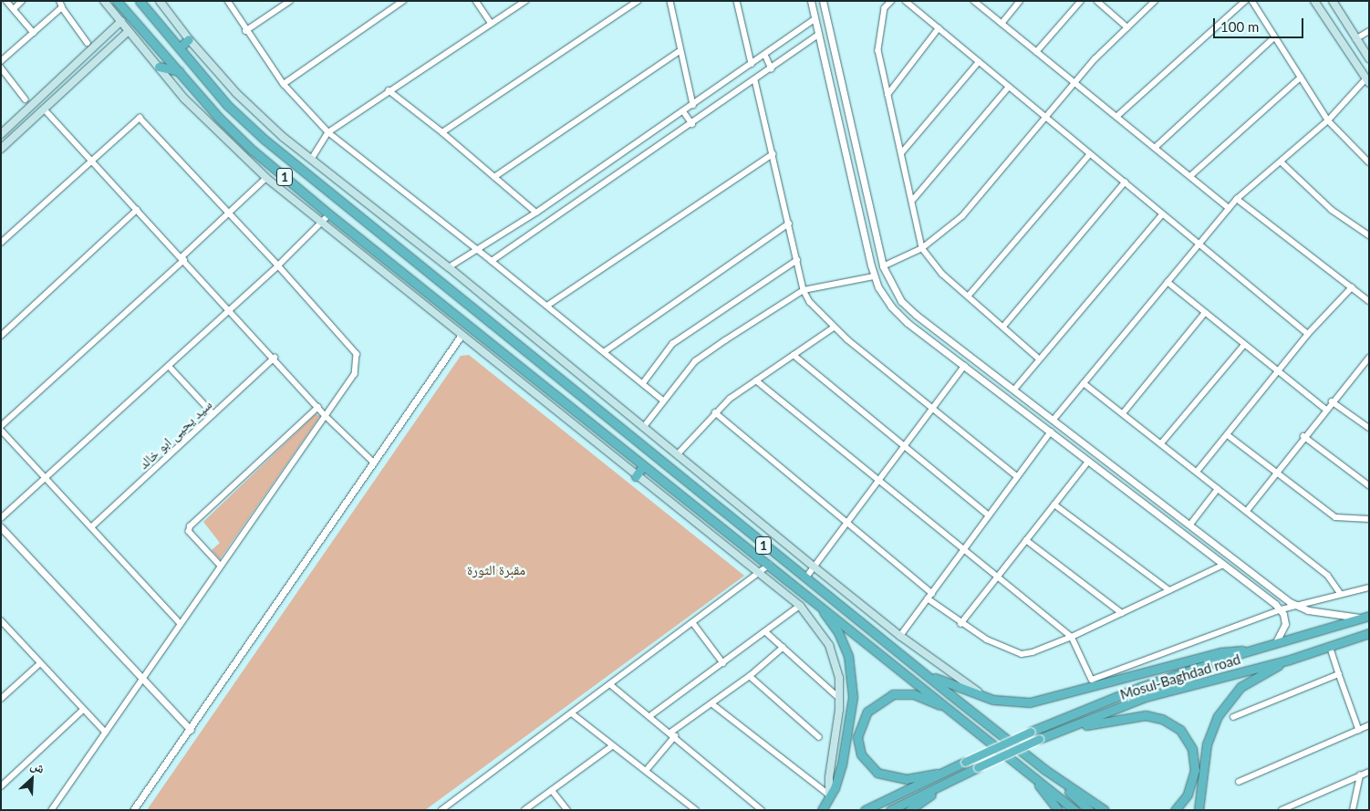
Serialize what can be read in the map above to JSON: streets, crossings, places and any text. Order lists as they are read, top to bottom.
{
  "streets": {
    "highway": ["1", "Mosul-Baghdad road"],
    "street": ["سيد يحيى ابو خالد"]
  },
  "parks": ["مقبرة الثورة"],
  "scale_bar": "100 m",
  "north": "top right"
}
